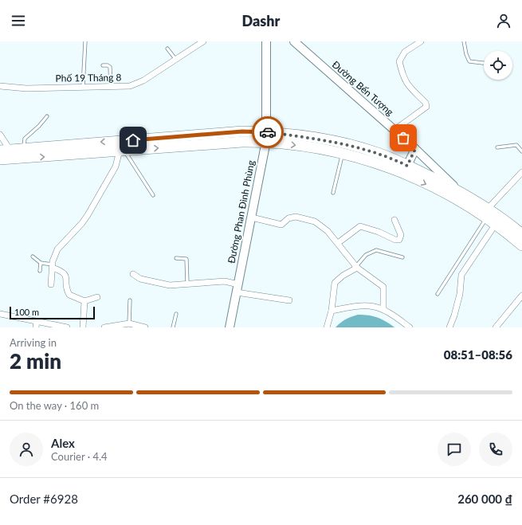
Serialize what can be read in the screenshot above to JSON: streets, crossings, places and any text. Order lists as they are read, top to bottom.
{
  "streets": {
    "street": ["Phố 19 Tháng 8", "Đường Bến Tượng", "Đường Phan Đình Phùng"]
  },
  "scale_bar": "100 m",
  "page": {
    "header": "Dashr",
    "scale": "100 m",
    "heading": ["2 min", "Arriving in", "08:51–08:56"],
    "panel": [
      "Alex",
      "Courier · 4.4",
      "Order #6928",
      "260 000 ₫"
    ],
    "bar": "On the way · 160 m"
  }
}
